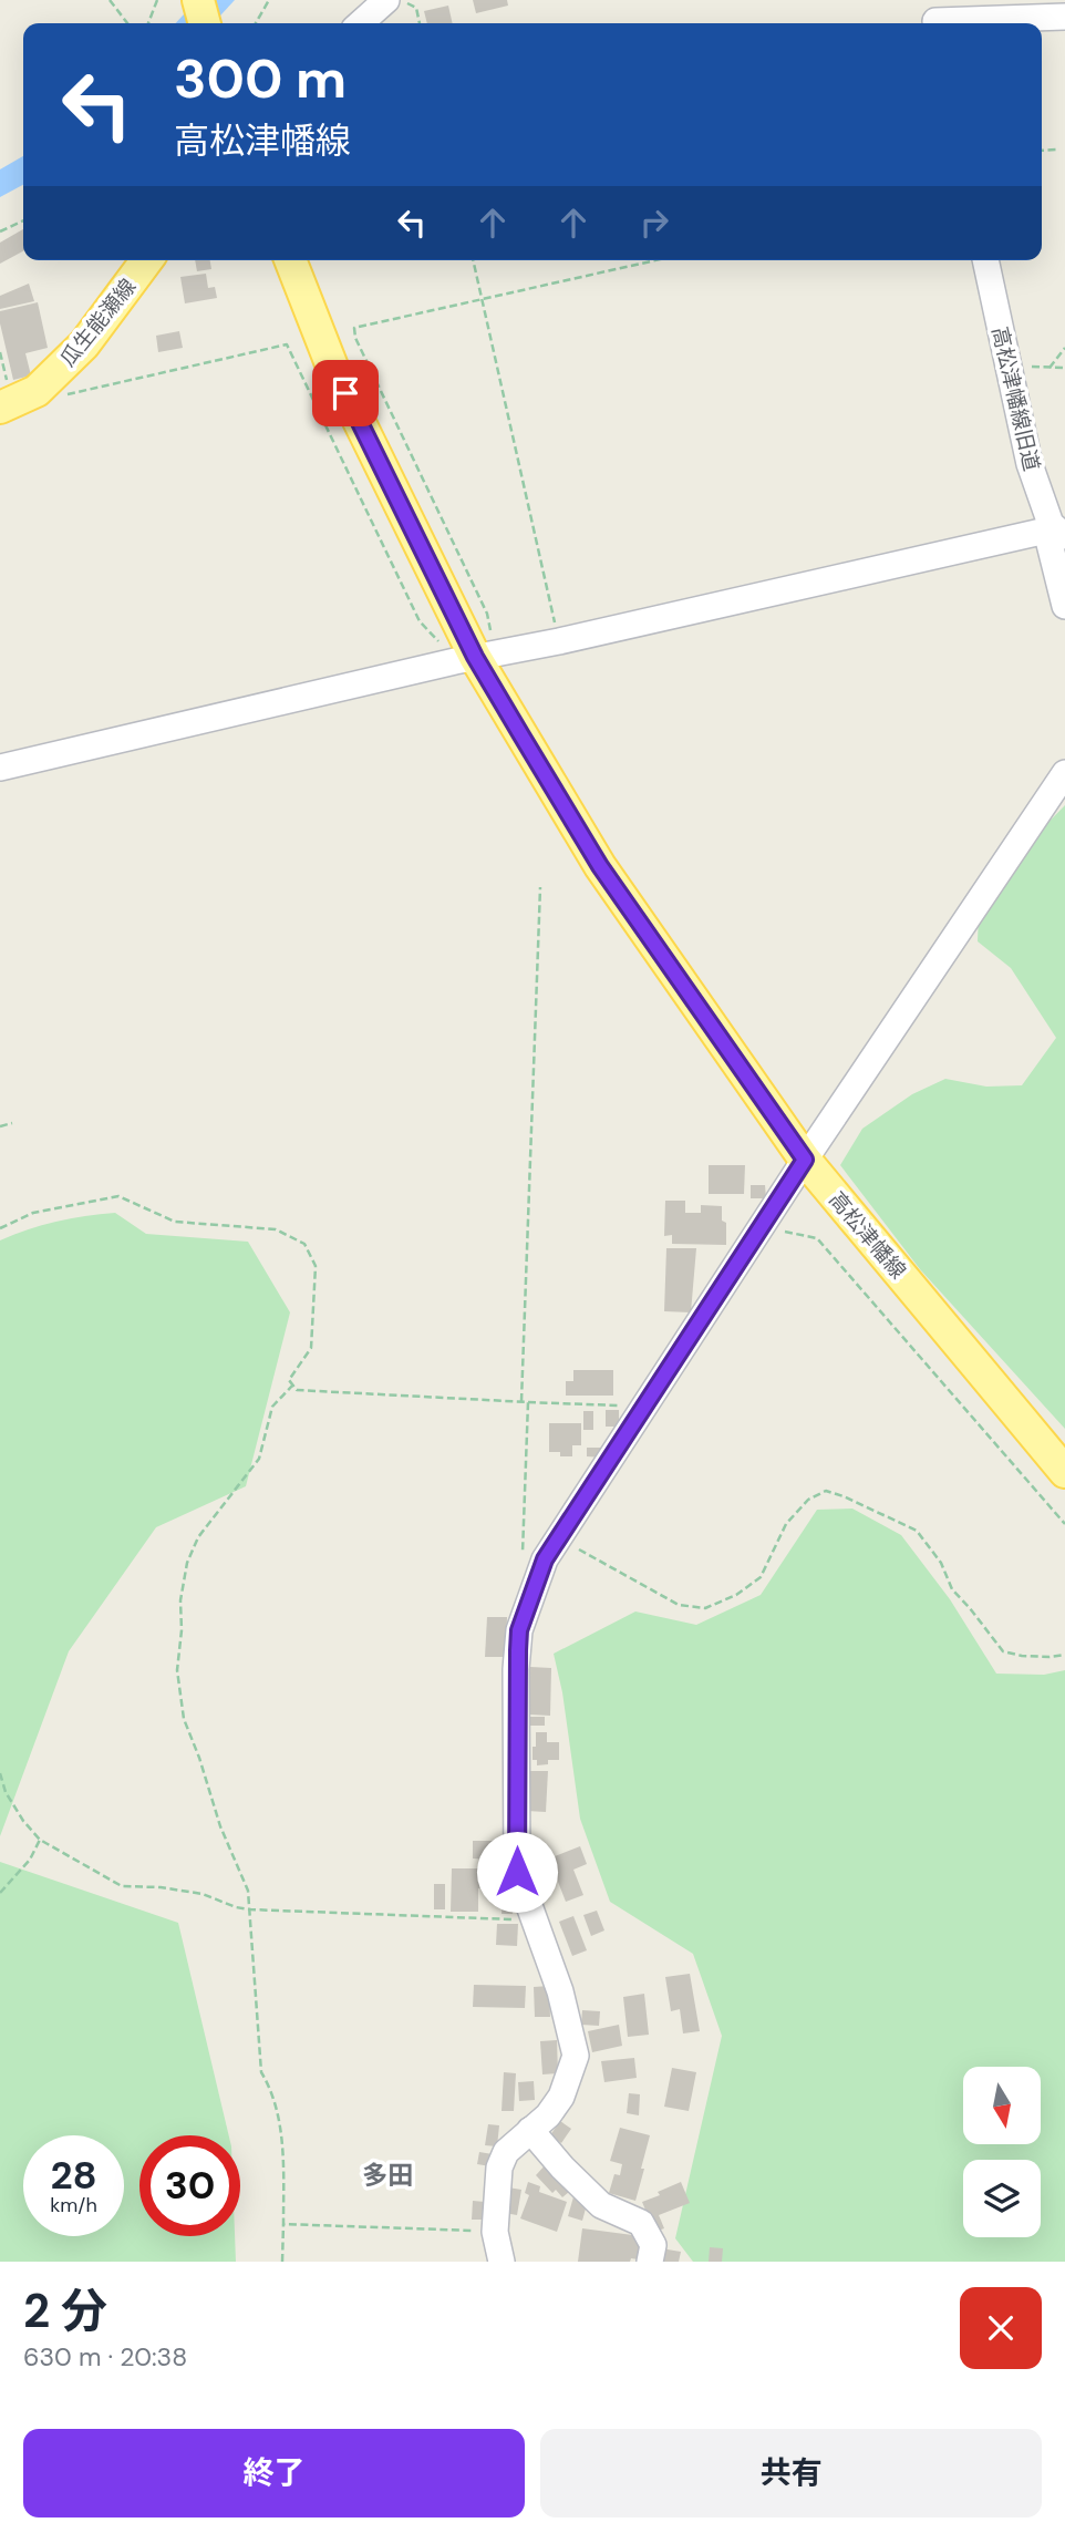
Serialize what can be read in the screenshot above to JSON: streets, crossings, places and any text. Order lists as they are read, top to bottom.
{
  "streets": {
    "main road": ["瓜生能瀬線", "高松津幡線"],
    "street": ["高松津幡線旧道"]
  },
  "districts": ["多田"],
  "north": "bottom",
  "page": {
    "turn": ["300 m", "高松津幡線"],
    "speed": "28 km/h",
    "limit": "30",
    "heading": ["2 分", "630 m · 20:38"],
    "buttons": ["終了", "共有"]
  }
}
